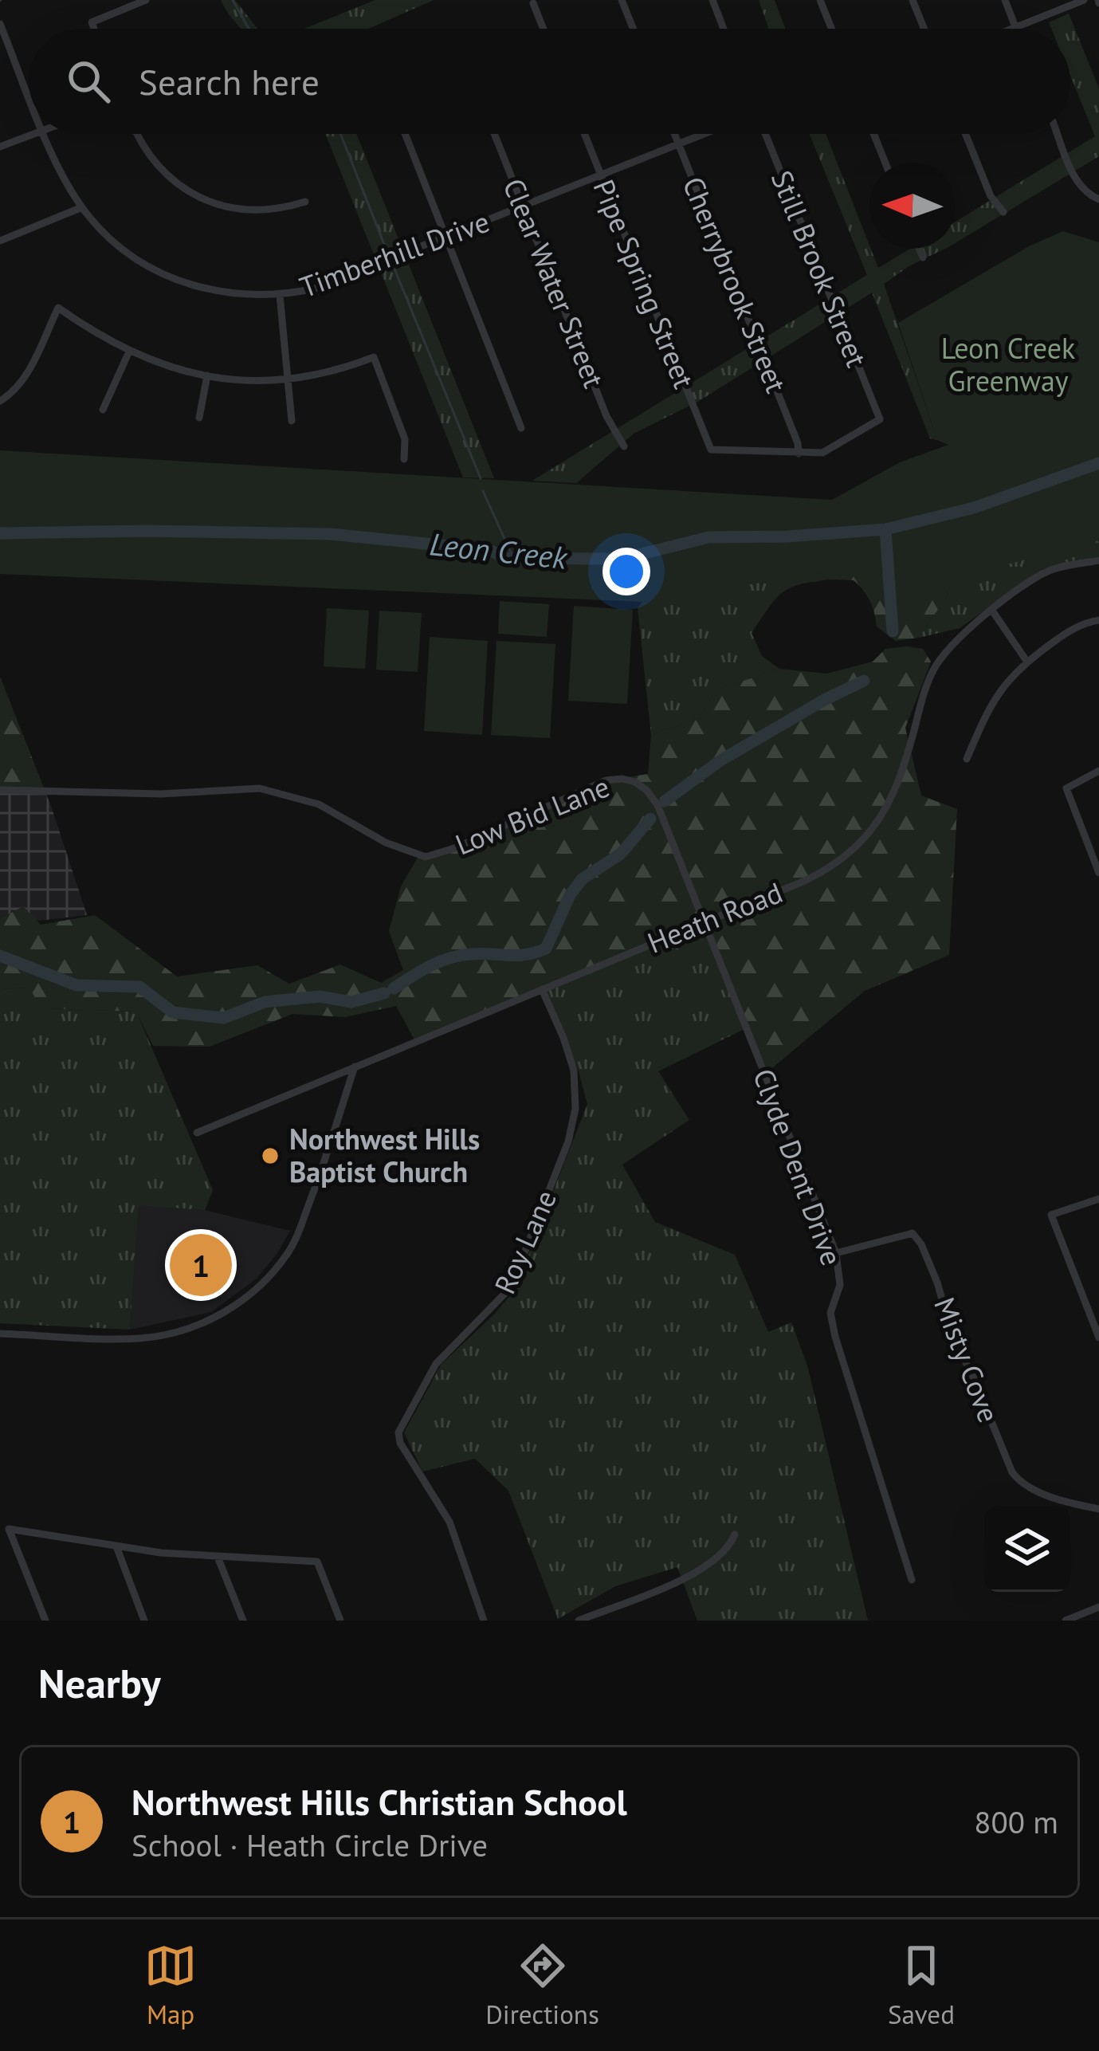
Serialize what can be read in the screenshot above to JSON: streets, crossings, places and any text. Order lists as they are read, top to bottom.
{
  "streets": {
    "street": [
      "Timberhill Drive",
      "Still Brook Street",
      "Clear Water Street",
      "Pipe Spring Street",
      "Cherrybrook Street",
      "Low Bid Lane",
      "Heath Road",
      "Clyde Dent Drive",
      "Roy Lane",
      "Misty Cove"
    ]
  },
  "crossings": [
    ["Timberhill Drive", "Clear Water Street"],
    ["Timberhill Drive", "Pipe Spring Street"],
    ["Timberhill Drive", "Cherrybrook Street"],
    ["Still Brook Street", "Pipe Spring Street"],
    ["Still Brook Street", "Cherrybrook Street"],
    ["Pipe Spring Street", "Cherrybrook Street"],
    ["Low Bid Lane", "Heath Road"],
    ["Low Bid Lane", "Clyde Dent Drive"],
    ["Heath Road", "Clyde Dent Drive"],
    ["Heath Road", "Roy Lane"],
    ["Clyde Dent Drive", "Misty Cove"]
  ],
  "water": ["Leon Creek"],
  "parks": ["Leon Creek Greenway"],
  "places": ["Northwest Hills Baptist Church"],
  "north": "left",
  "page": {
    "search": "Search here",
    "pins": "1",
    "heading": "Nearby",
    "list": [
      {
        "mark": "1",
        "name": "Northwest Hills Christian School",
        "note": "School · Heath Circle Drive",
        "value": "800 m"
      }
    ],
    "nav": ["Map", "Directions", "Saved"]
  }
}
